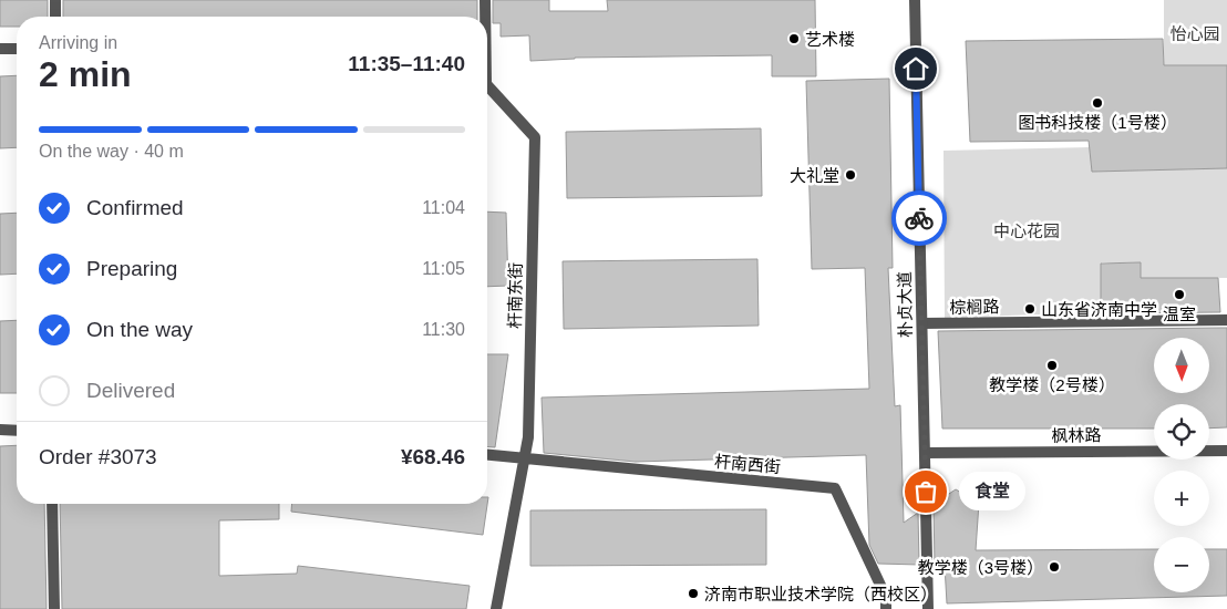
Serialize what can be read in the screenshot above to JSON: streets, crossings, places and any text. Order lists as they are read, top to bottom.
{
  "streets": {
    "street": [
      "杆南东街",
      "朴贞大道",
      "棕榈路",
      "枫林路",
      "杆南西街"
    ]
  },
  "crossings": [
    ["杆南东街", "杆南西街"],
    ["朴贞大道", "棕榈路"],
    ["朴贞大道", "枫林路"]
  ],
  "parks": ["怡心园", "中心花园"],
  "places": [
    "艺术楼",
    "图书科技楼（1号楼）",
    "大礼堂",
    "温室",
    "山东省济南中学",
    "教学楼（2号楼）",
    "食堂",
    "教学楼（3号楼）",
    "济南市职业技术学院（西校区）"
  ],
  "north": "bottom",
  "page": {
    "heading": ["2 min", "Arriving in", "11:35–11:40"],
    "panel": ["Order #3073", "¥68.46"],
    "bar": "On the way · 40 m",
    "list": [
      ["Confirmed", "11:04"],
      ["Preparing", "11:05"],
      ["On the way", "11:30"],
      "Delivered"
    ],
    "map_buttons": ["+", "−"],
    "bubble": "食堂"
  }
}
